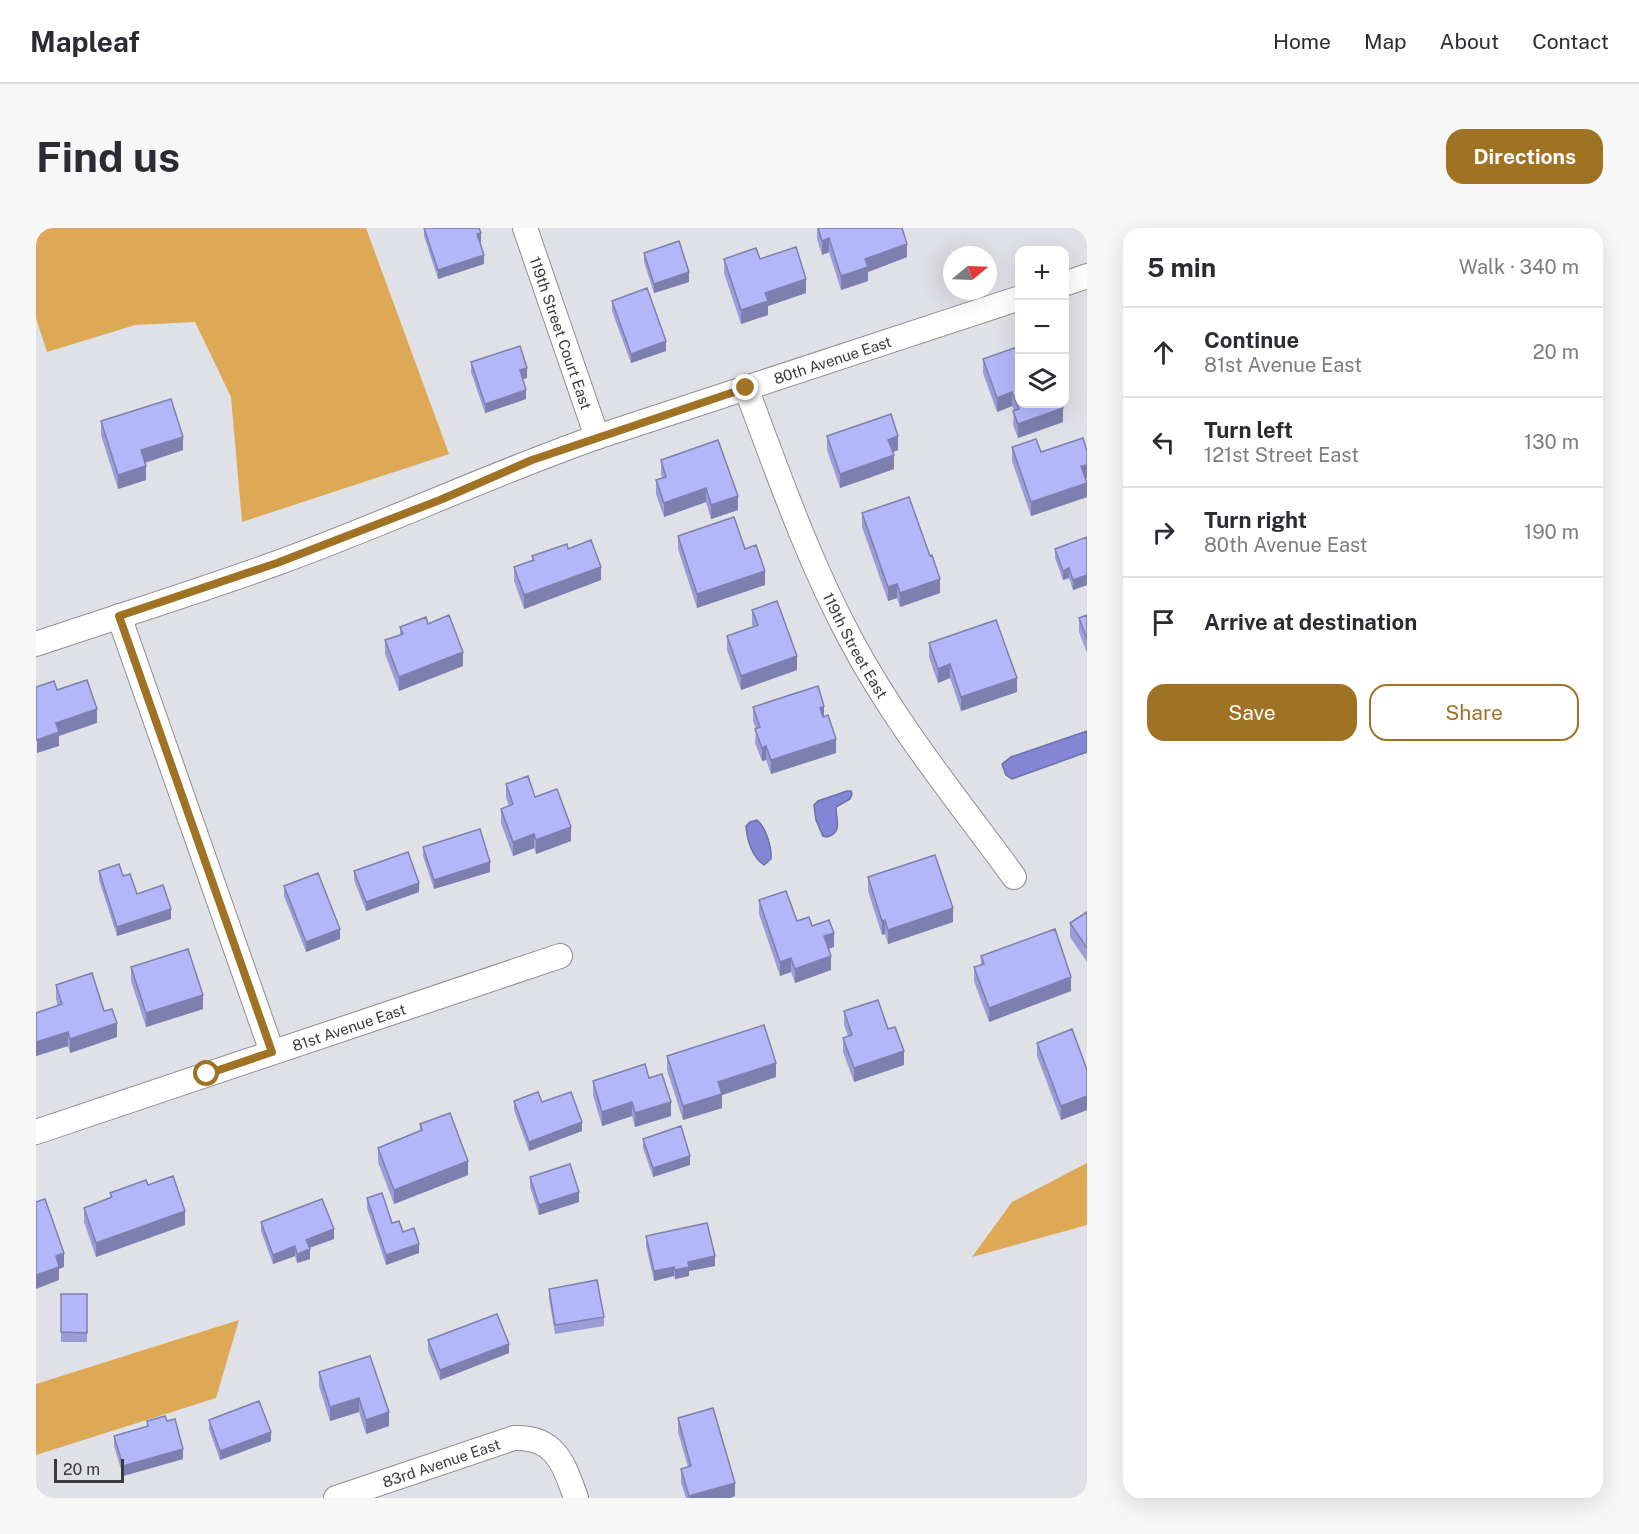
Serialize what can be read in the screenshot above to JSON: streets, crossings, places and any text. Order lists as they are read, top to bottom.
{
  "streets": {
    "street": [
      "119th Street Court East",
      "80th Avenue East",
      "119th Street East",
      "81st Avenue East",
      "83rd Avenue East"
    ]
  },
  "crossings": [
    ["119th Street Court East", "80th Avenue East"],
    ["80th Avenue East", "119th Street East"]
  ],
  "scale_bar": "20 m",
  "north": "right",
  "page": {
    "header": "Mapleaf",
    "nav": [
      "Home",
      "Map",
      "About",
      "Contact"
    ],
    "buttons": [
      "Directions",
      ["Save", "Share"]
    ],
    "title": "Find us",
    "heading": ["5 min", "Walk · 340 m"],
    "map_buttons": ["+", "−"],
    "list": [
      ["Continue", "81st Avenue East", "20 m"],
      ["Turn left", "121st Street East", "130 m"],
      ["Turn right", "80th Avenue East", "190 m"],
      "Arrive at destination"
    ],
    "scale": "20 m"
  }
}
